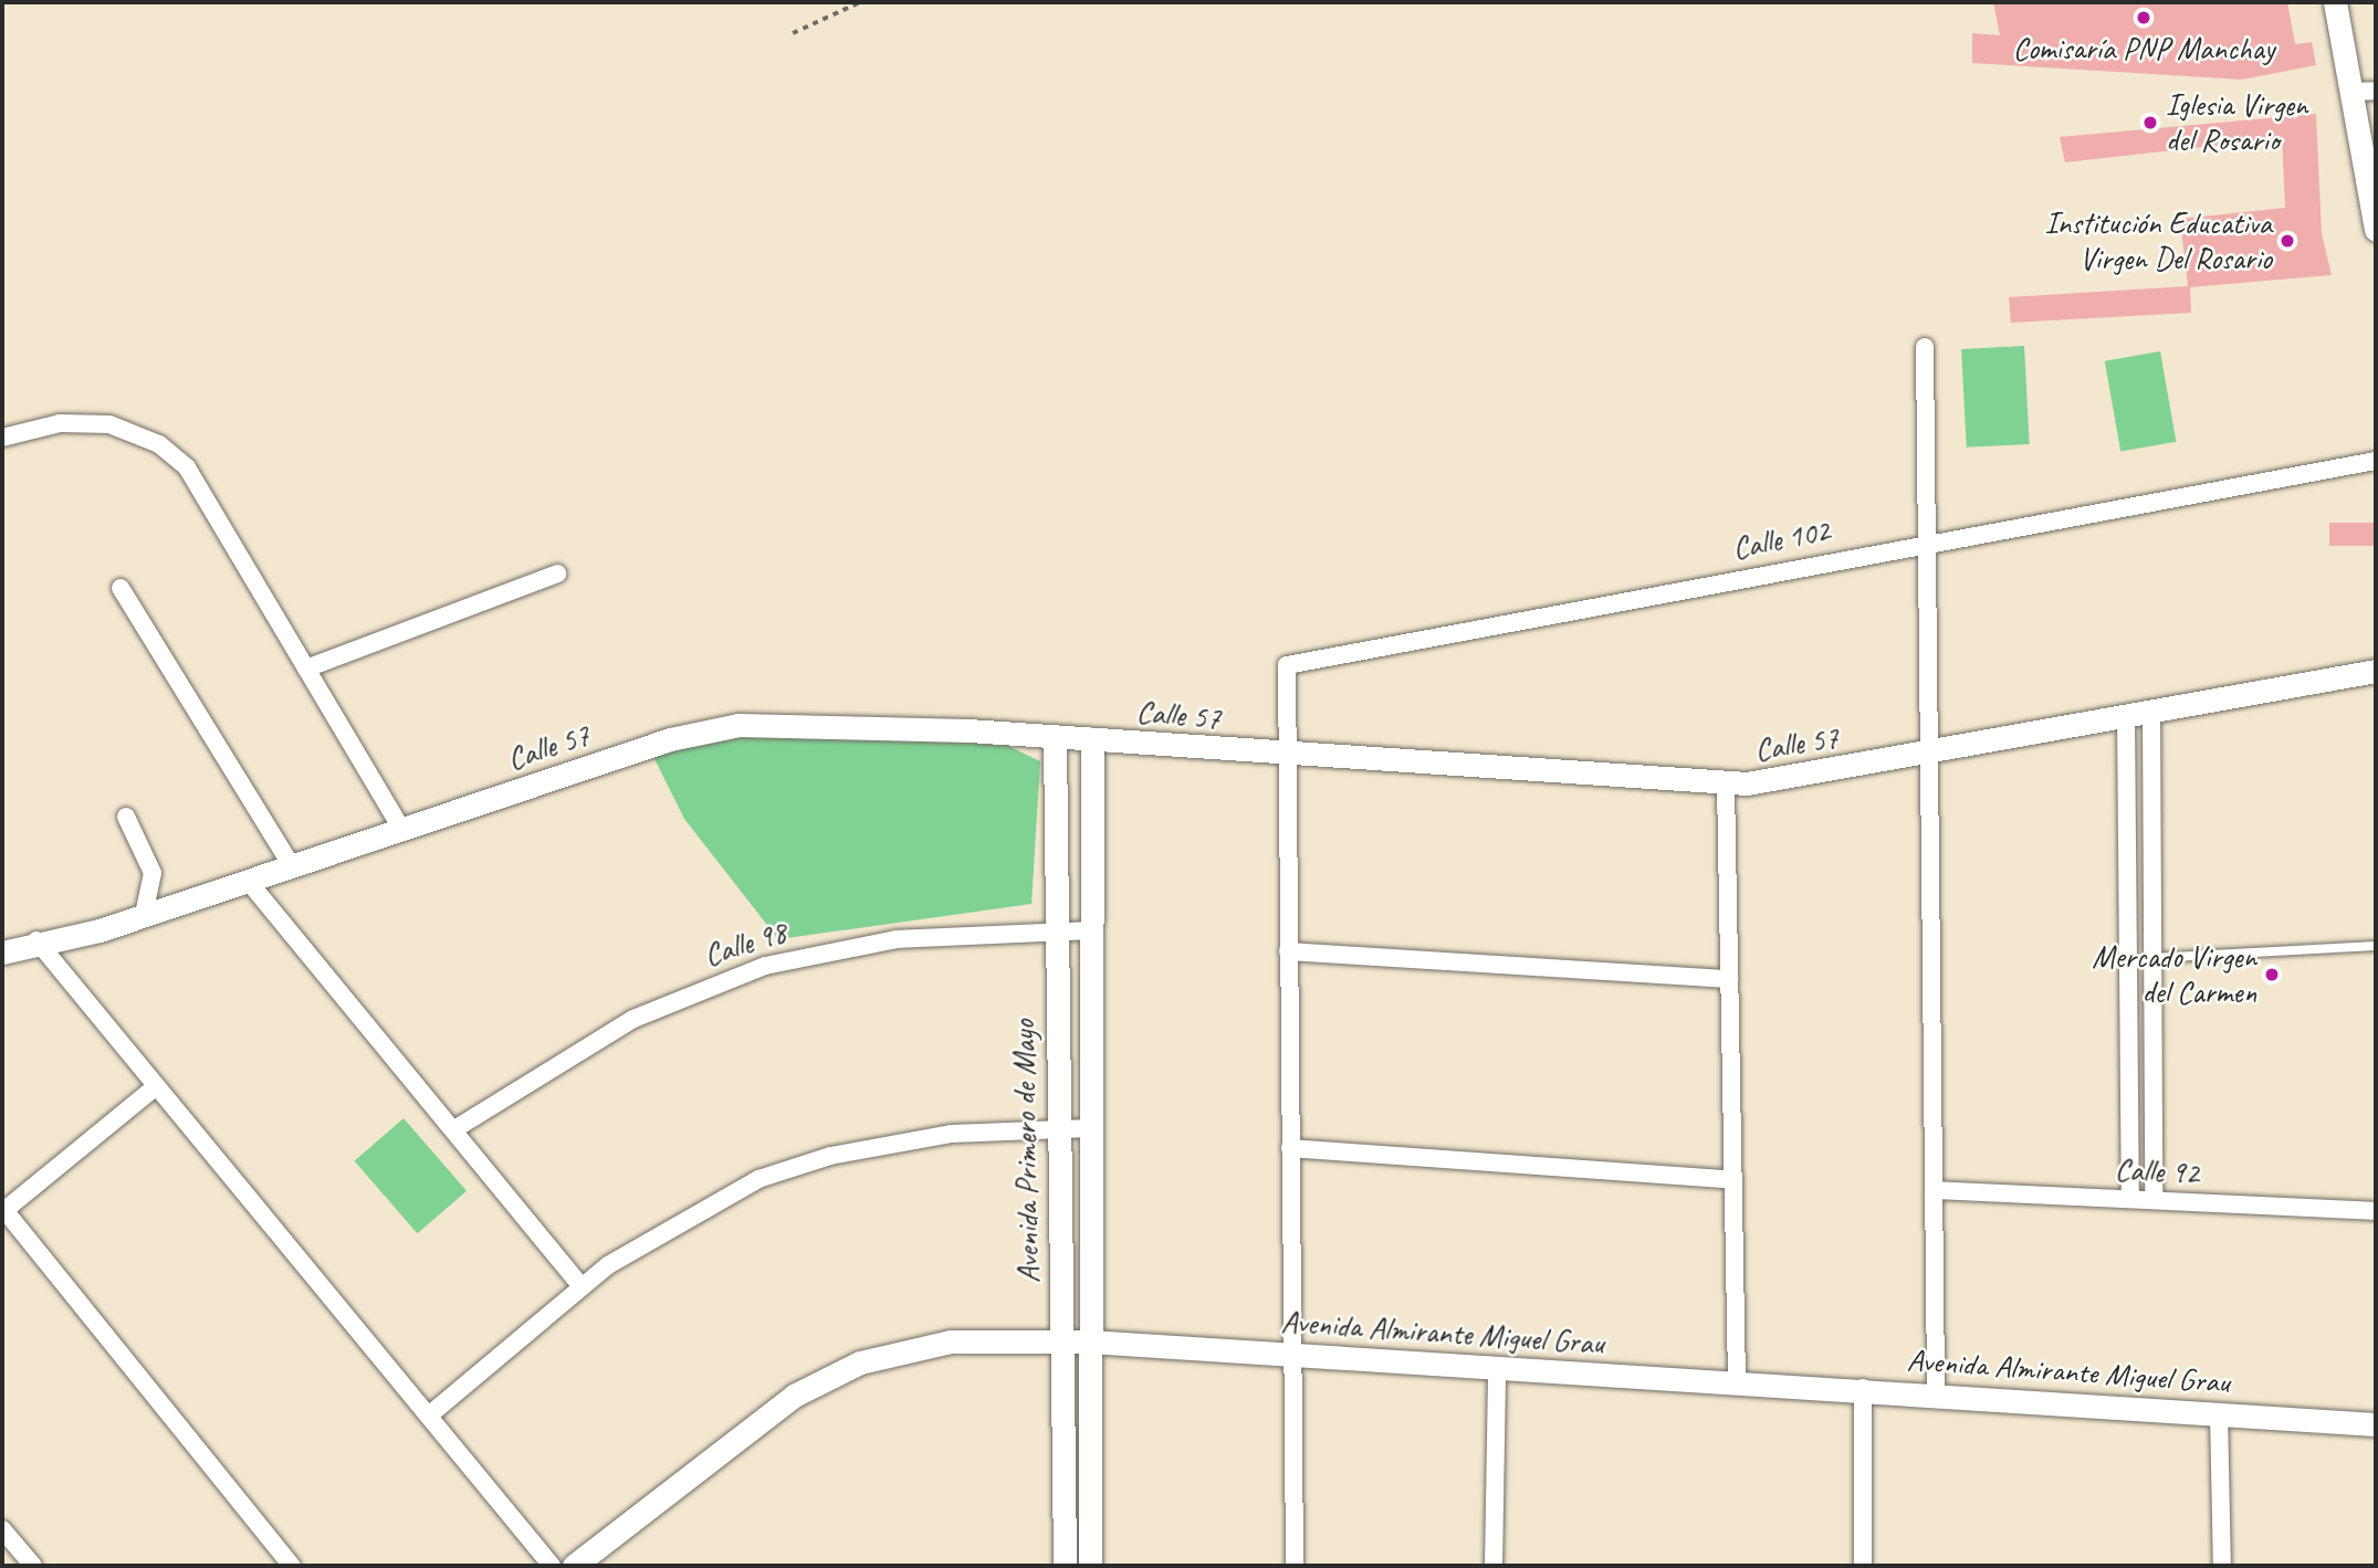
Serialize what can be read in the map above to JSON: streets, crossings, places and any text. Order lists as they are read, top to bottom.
{
  "streets": {
    "street": [
      "Calle 102",
      "Calle 57",
      "Calle 98",
      "Avenida Primero de Mayo",
      "Calle 92",
      "Avenida Almirante Miguel Grau"
    ]
  },
  "crossings": [
    ["Calle 102", "Calle 57"],
    ["Calle 102", "Avenida Almirante Miguel Grau"],
    ["Calle 57", "Avenida Primero de Mayo"],
    ["Calle 98", "Avenida Primero de Mayo"],
    ["Avenida Primero de Mayo", "Avenida Almirante Miguel Grau"]
  ],
  "places": [
    "Comisaría PNP Manchay",
    "Iglesia Virgen del Rosario",
    "Institución Educativa Virgen Del Rosario",
    "Mercado Virgen del Carmen"
  ]
}
